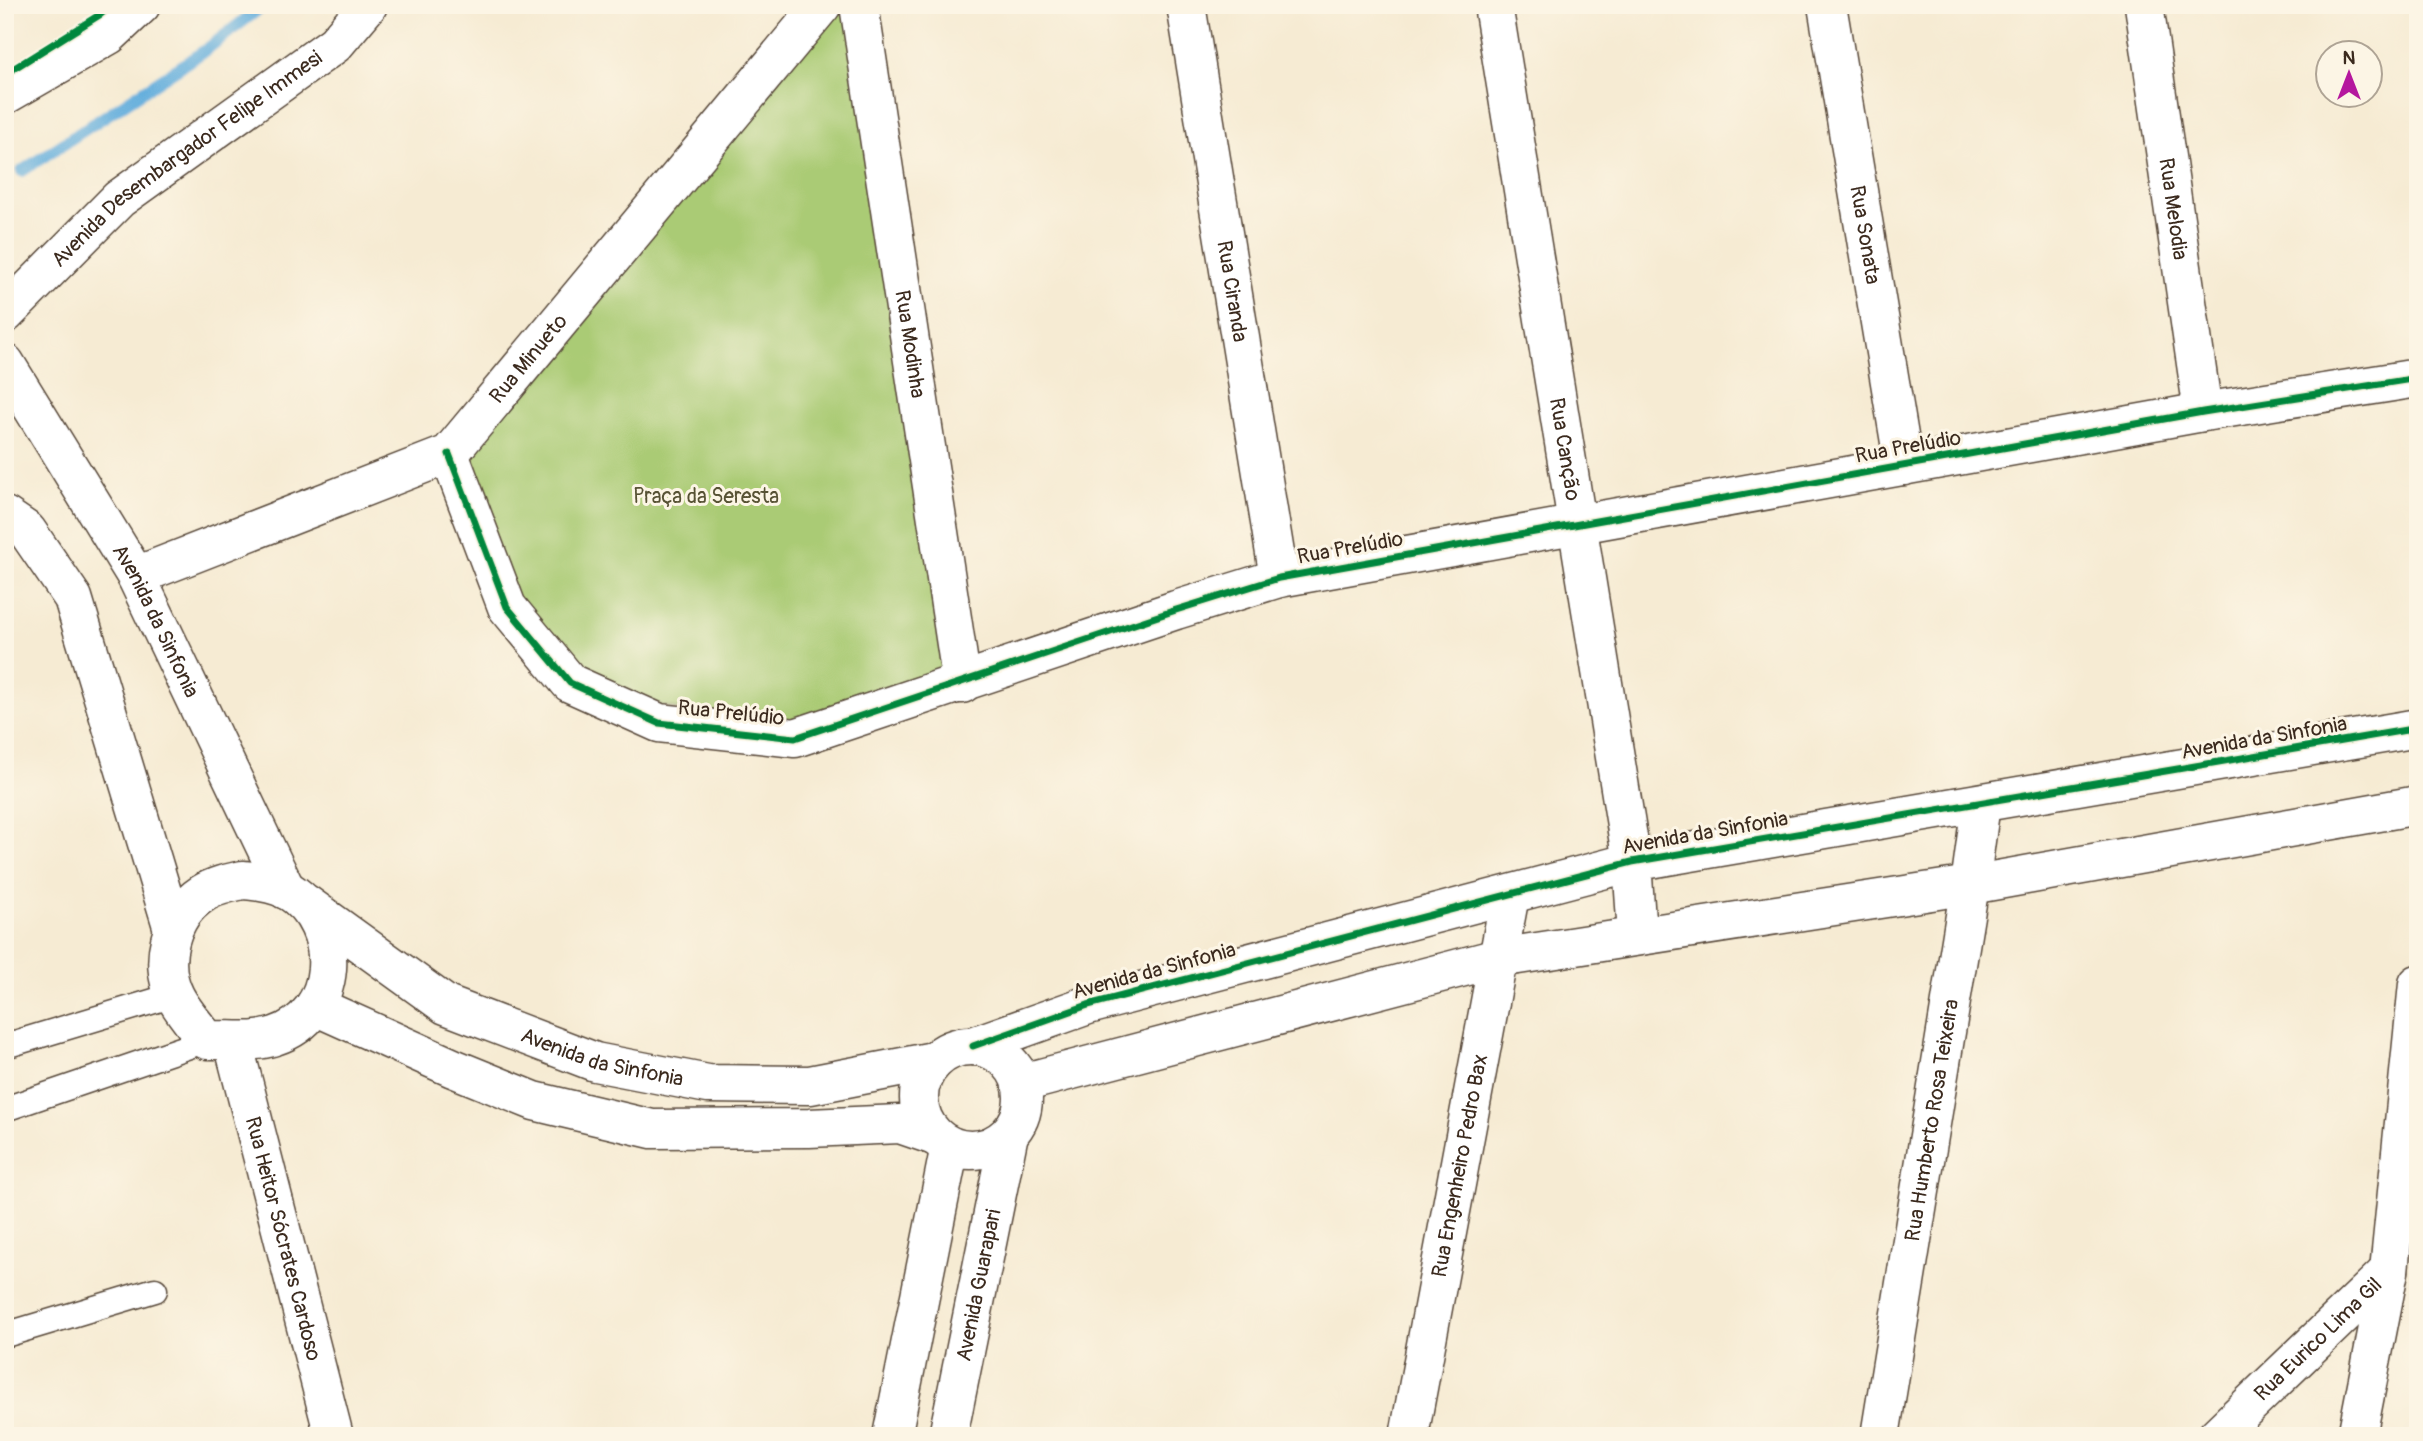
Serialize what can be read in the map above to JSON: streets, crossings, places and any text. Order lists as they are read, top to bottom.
{
  "streets": {
    "street": [
      "Avenida Desembargador Felipe Immesi",
      "Rua Melodia",
      "Rua Sonata",
      "Rua Ciranda",
      "Rua Modinha",
      "Rua Minueto",
      "Rua Prelúdio",
      "Rua Canção",
      "Avenida da Sinfonia",
      "Rua Humberto Rosa Teixeira",
      "Rua Engenheiro Pedro Bax",
      "Rua Heitor Sócrates Cardoso",
      "Avenida Guarapari",
      "Rua Eurico Lima Gil"
    ]
  },
  "crossings": [
    ["Rua Melodia", "Rua Prelúdio"],
    ["Rua Sonata", "Rua Prelúdio"],
    ["Rua Ciranda", "Rua Prelúdio"],
    ["Rua Modinha", "Rua Prelúdio"],
    ["Rua Minueto", "Rua Prelúdio"],
    ["Rua Minueto", "Avenida da Sinfonia"],
    ["Rua Prelúdio", "Rua Canção"],
    ["Rua Canção", "Avenida da Sinfonia"],
    ["Avenida da Sinfonia", "Rua Humberto Rosa Teixeira"],
    ["Avenida da Sinfonia", "Rua Engenheiro Pedro Bax"],
    ["Avenida da Sinfonia", "Rua Heitor Sócrates Cardoso"],
    ["Avenida da Sinfonia", "Avenida Guarapari"]
  ],
  "parks": ["Praça da Seresta"],
  "north": "top"
}
